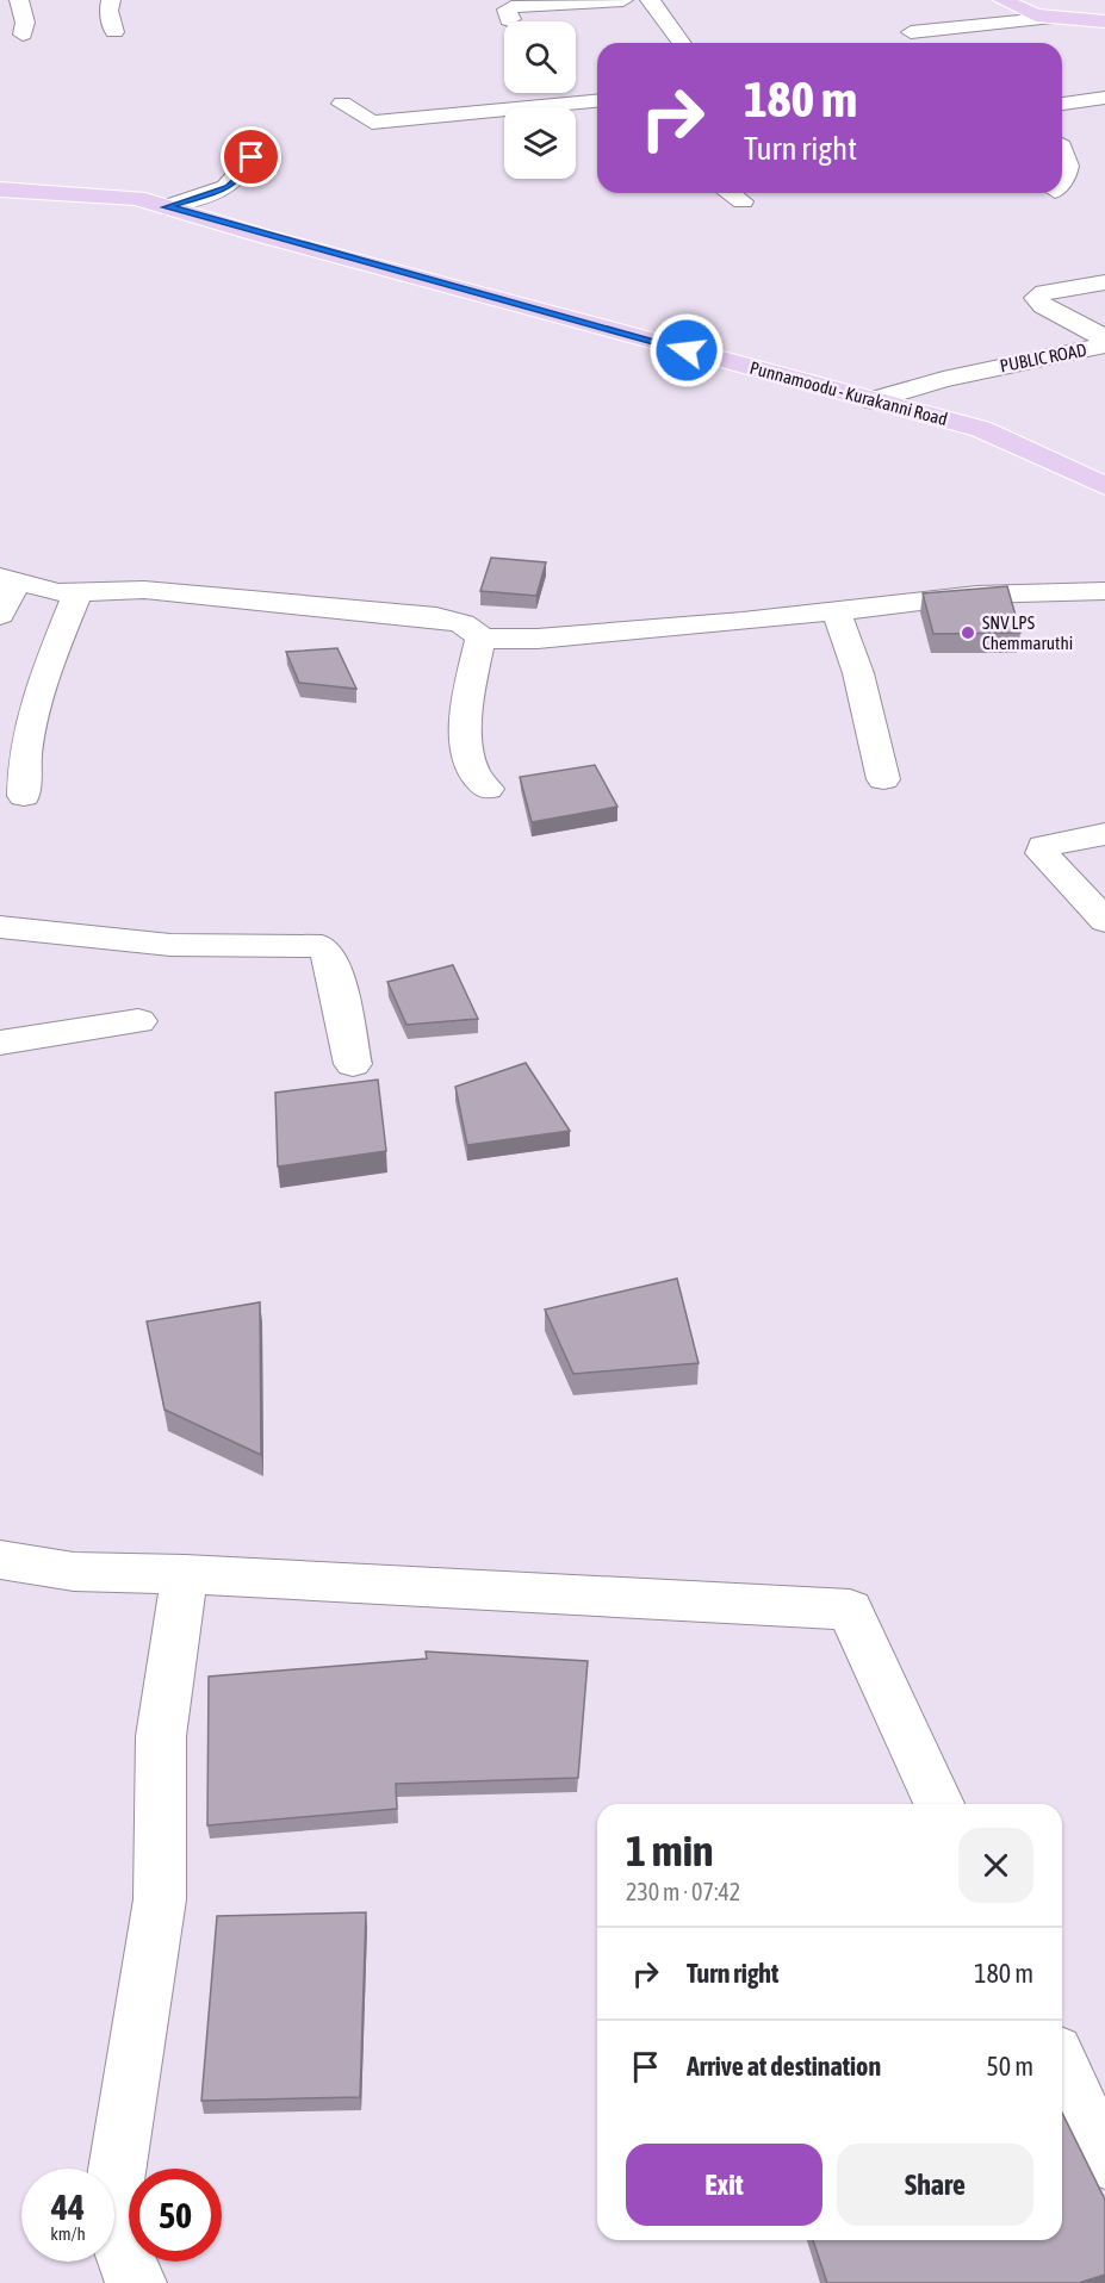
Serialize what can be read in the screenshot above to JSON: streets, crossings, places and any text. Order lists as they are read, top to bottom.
{
  "streets": {
    "main road": ["Punnamoodu - Kurakanni Road"],
    "street": ["PUBLIC ROAD"]
  },
  "crossings": [
    ["PUBLIC ROAD", "Punnamoodu - Kurakanni Road"]
  ],
  "places": ["SNV LPS Chemmaruthi"],
  "page": {
    "turn": ["180 m", "Turn right"],
    "heading": ["1 min", "230 m · 07:42"],
    "list": [
      {
        "name": "Turn right",
        "value": "180 m"
      },
      {
        "name": "Arrive at destination",
        "value": "50 m"
      }
    ],
    "buttons": ["Exit", "Share"],
    "speed": "44 km/h",
    "limit": "50"
  }
}
